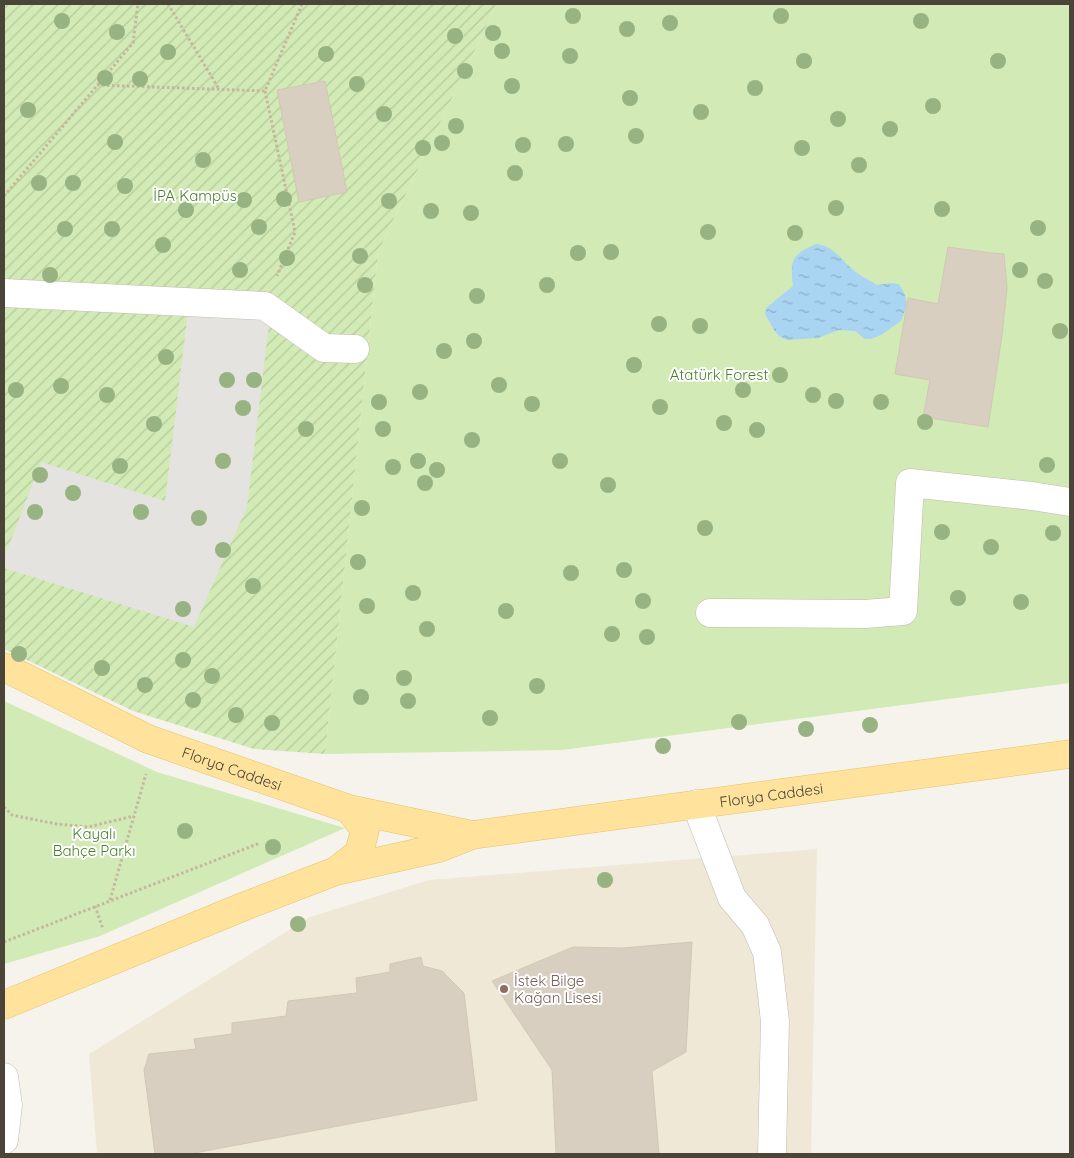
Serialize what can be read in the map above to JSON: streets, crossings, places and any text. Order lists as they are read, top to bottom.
{
  "streets": {
    "main road": ["Florya Caddesi"]
  },
  "parks": ["İPA Kampüs", "Atatürk Forest", "Kayalı Bahçe Parkı"],
  "places": ["İstek Bilge Kağan Lisesi"]
}
